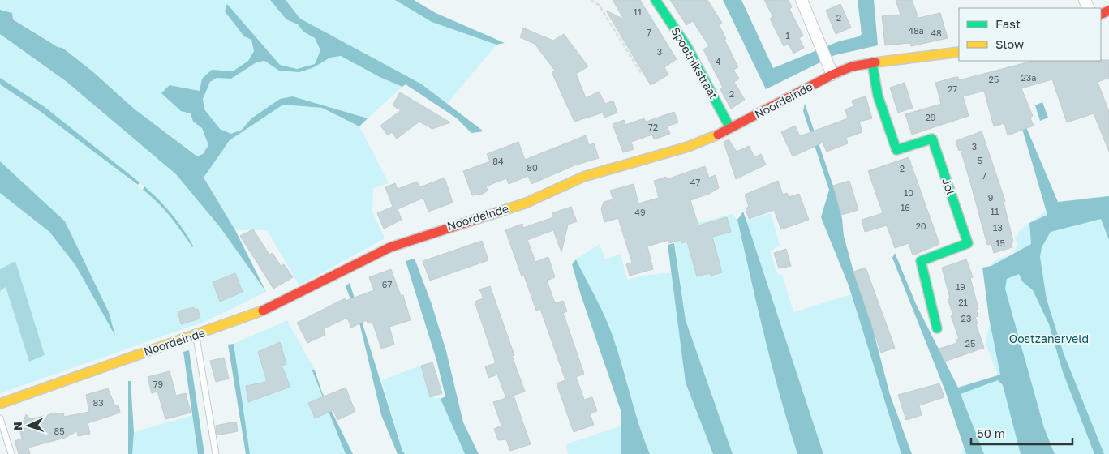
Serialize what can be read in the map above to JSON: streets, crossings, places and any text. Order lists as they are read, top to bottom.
{
  "streets": {
    "street": ["Spoetnikstraat", "Noordeinde", "Jol"]
  },
  "crossings": [
    ["Spoetnikstraat", "Noordeinde"],
    ["Noordeinde", "Jol"]
  ],
  "parks": ["Oostzanerveld"],
  "house_numbers": [
    "11",
    "2",
    "48a",
    "7",
    "48",
    "1",
    "3",
    "4",
    "23a",
    "25",
    "27",
    "2",
    "29",
    "72",
    "3",
    "5",
    "84",
    "80",
    "2",
    "7",
    "47",
    "10",
    "9",
    "16",
    "11",
    "49",
    "20",
    "13",
    "15",
    "67",
    "19",
    "21",
    "23",
    "25",
    "79",
    "83",
    "85"
  ],
  "legend": ["Fast", "Slow"],
  "scale_bar": "50 m",
  "north": "left"
}
